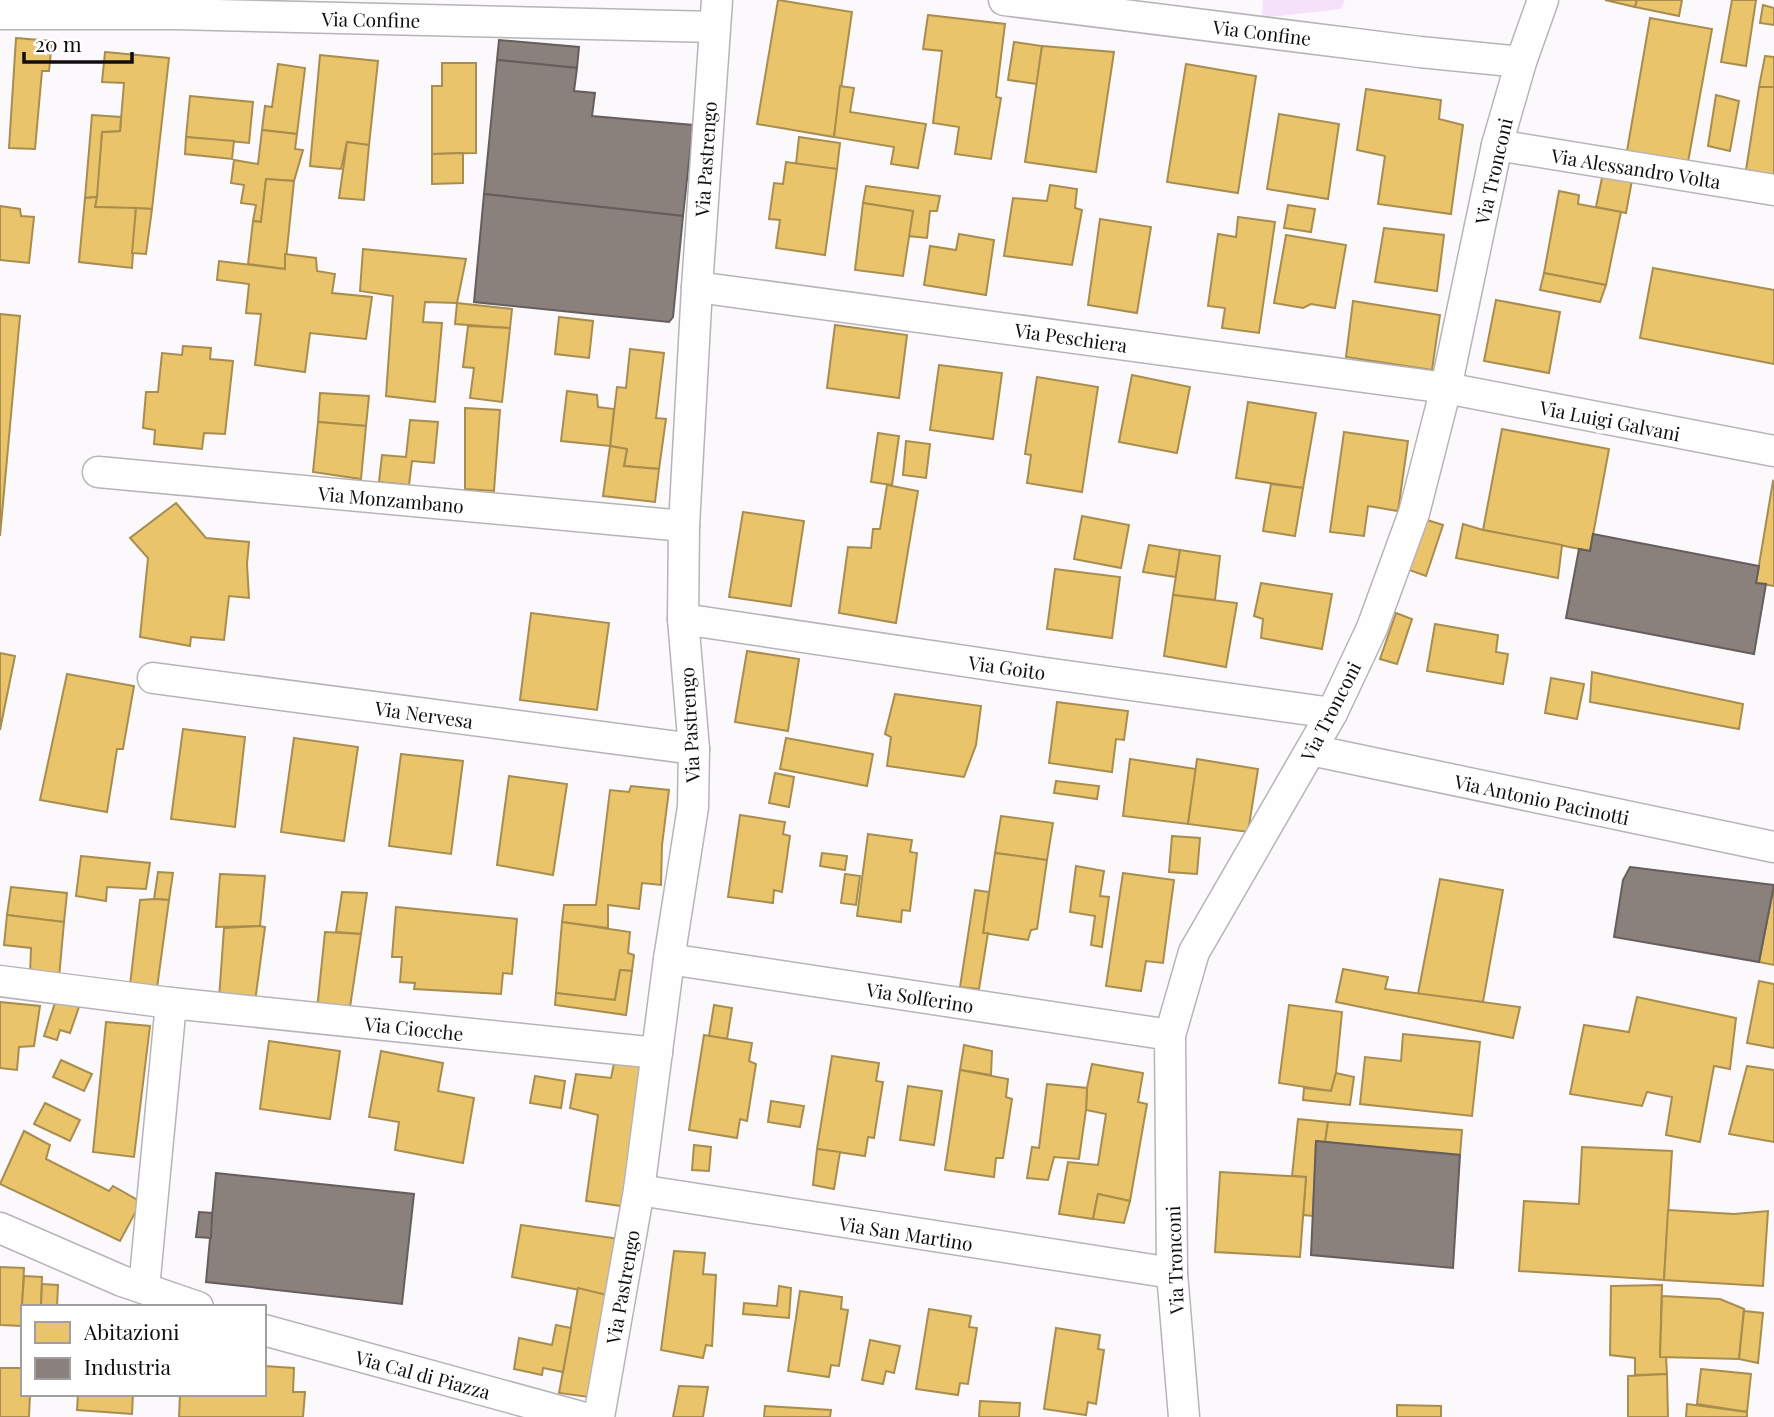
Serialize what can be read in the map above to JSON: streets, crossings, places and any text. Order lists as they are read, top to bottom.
{
  "streets": {
    "street": [
      "Via Confine",
      "Via Pastrengo",
      "Via Alessandro Volta",
      "Via Tronconi",
      "Via Peschiera",
      "Via Luigi Galvani",
      "Via Monzambano",
      "Via Goito",
      "Via Nervesa",
      "Via Antonio Pacinotti",
      "Via Solferino",
      "Via Ciocche",
      "Via San Martino",
      "Via Cal di Piazza"
    ]
  },
  "crossings": [
    ["Via Confine", "Via Pastrengo"],
    ["Via Confine", "Via Tronconi"],
    ["Via Pastrengo", "Via Peschiera"],
    ["Via Pastrengo", "Via Monzambano"],
    ["Via Pastrengo", "Via Goito"],
    ["Via Pastrengo", "Via Nervesa"],
    ["Via Pastrengo", "Via Solferino"],
    ["Via Pastrengo", "Via Ciocche"],
    ["Via Pastrengo", "Via San Martino"],
    ["Via Alessandro Volta", "Via Tronconi"],
    ["Via Tronconi", "Via Peschiera"],
    ["Via Tronconi", "Via Luigi Galvani"],
    ["Via Tronconi", "Via Goito"],
    ["Via Tronconi", "Via Antonio Pacinotti"],
    ["Via Tronconi", "Via Solferino"],
    ["Via Tronconi", "Via San Martino"],
    ["Via Peschiera", "Via Luigi Galvani"]
  ],
  "legend": ["Abitazioni", "Industria"],
  "scale_bar": "20 m"
}
